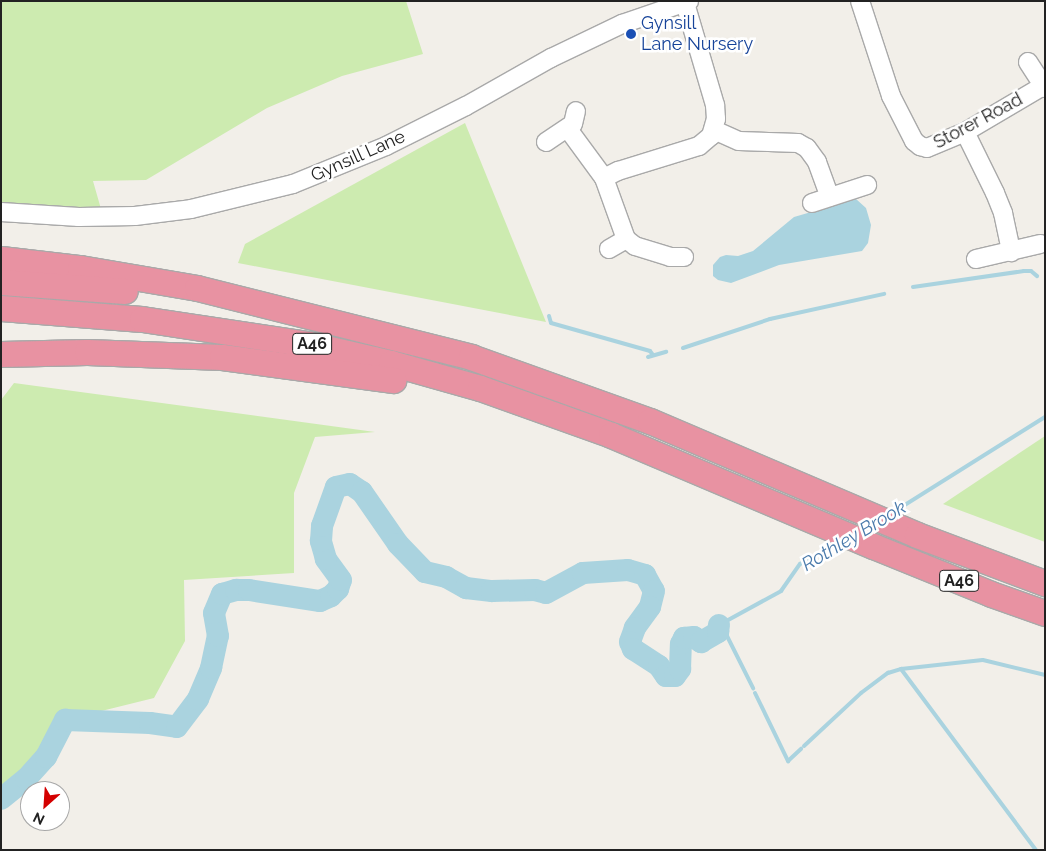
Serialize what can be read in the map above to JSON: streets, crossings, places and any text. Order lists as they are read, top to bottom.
{
  "streets": {
    "highway": ["A46"],
    "street": ["Storer Road", "Gynsill Lane"]
  },
  "water": ["Rothley Brook"],
  "places": ["Gynsill Lane Nursery"],
  "north": "bottom left"
}
